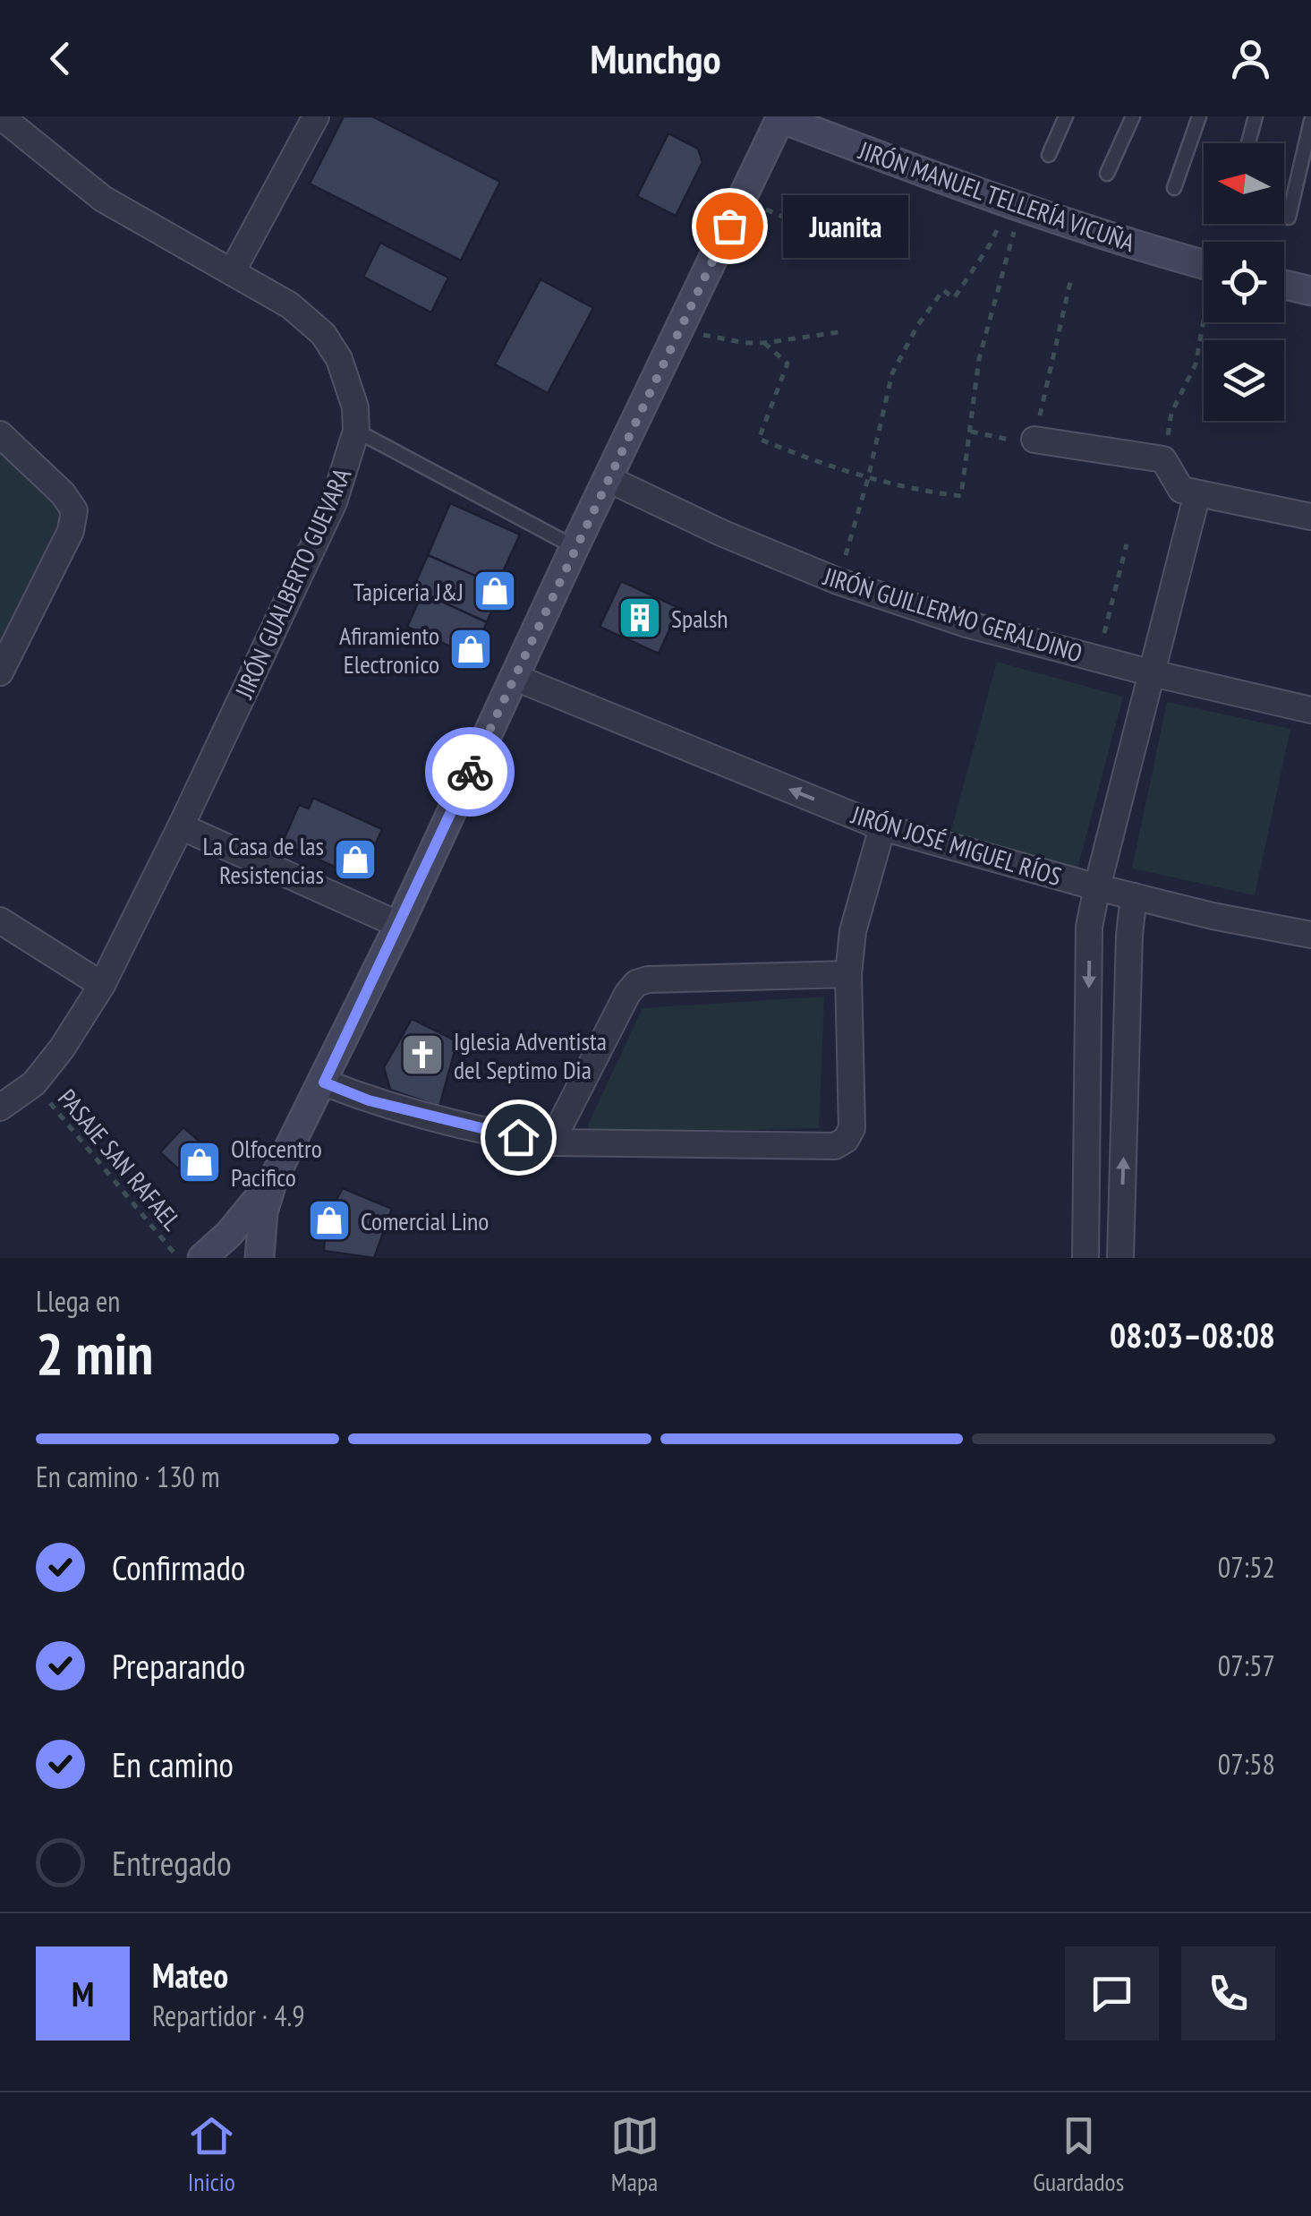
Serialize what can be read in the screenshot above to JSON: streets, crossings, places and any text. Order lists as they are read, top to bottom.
{
  "streets": {
    "street": [
      "JIRÓN MANUEL TELLERÍA VICUÑA",
      "JIRÓN GUALBERTO GUEVARA",
      "JIRÓN GUILLERMO GERALDINO",
      "JIRÓN JOSÉ MIGUEL RÍOS"
    ],
    "path": ["PASAJE SAN RAFAEL"]
  },
  "crossings": [
    ["JIRÓN GUALBERTO GUEVARA", "PASAJE SAN RAFAEL"]
  ],
  "one_way": ["JIRÓN JOSÉ MIGUEL RÍOS"],
  "places": {
    "other": ["Juanita"],
    "shop": [
      "Tapiceria J&J",
      "Afiramiento Electronico",
      "La Casa de las Resistencias",
      "Olfocentro Pacifico",
      "Comercial Lino"
    ],
    "building": ["Spalsh"],
    "church": ["Iglesia Adventista del Septimo Dia"]
  },
  "north": "left",
  "page": {
    "header": "Munchgo",
    "bubble": "Juanita",
    "heading": ["2 min", "Llega en", "08:03–08:08"],
    "panel": ["Mateo", "Repartidor · 4.9"],
    "bar": "En camino · 130 m",
    "list": [
      ["Confirmado", "07:52"],
      ["Preparando", "07:57"],
      ["En camino", "07:58"],
      "Entregado"
    ],
    "round": "M",
    "tabs": ["Inicio", "Mapa", "Guardados"]
  }
}
